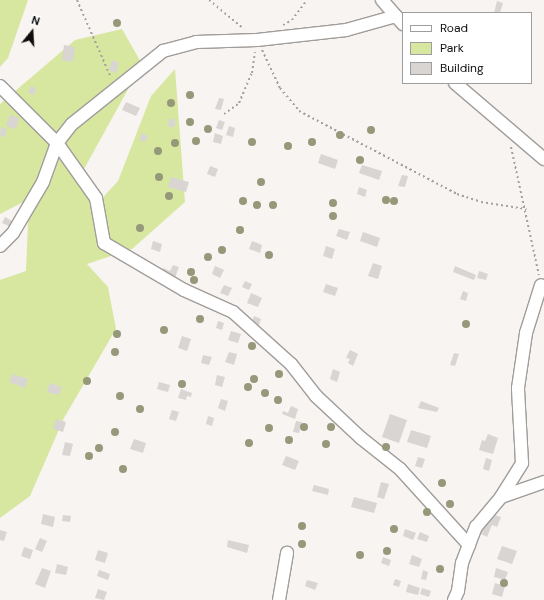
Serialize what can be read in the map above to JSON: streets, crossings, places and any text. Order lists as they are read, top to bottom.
{
  "legend": ["Road", "Park", "Building"],
  "north": "top"
}
